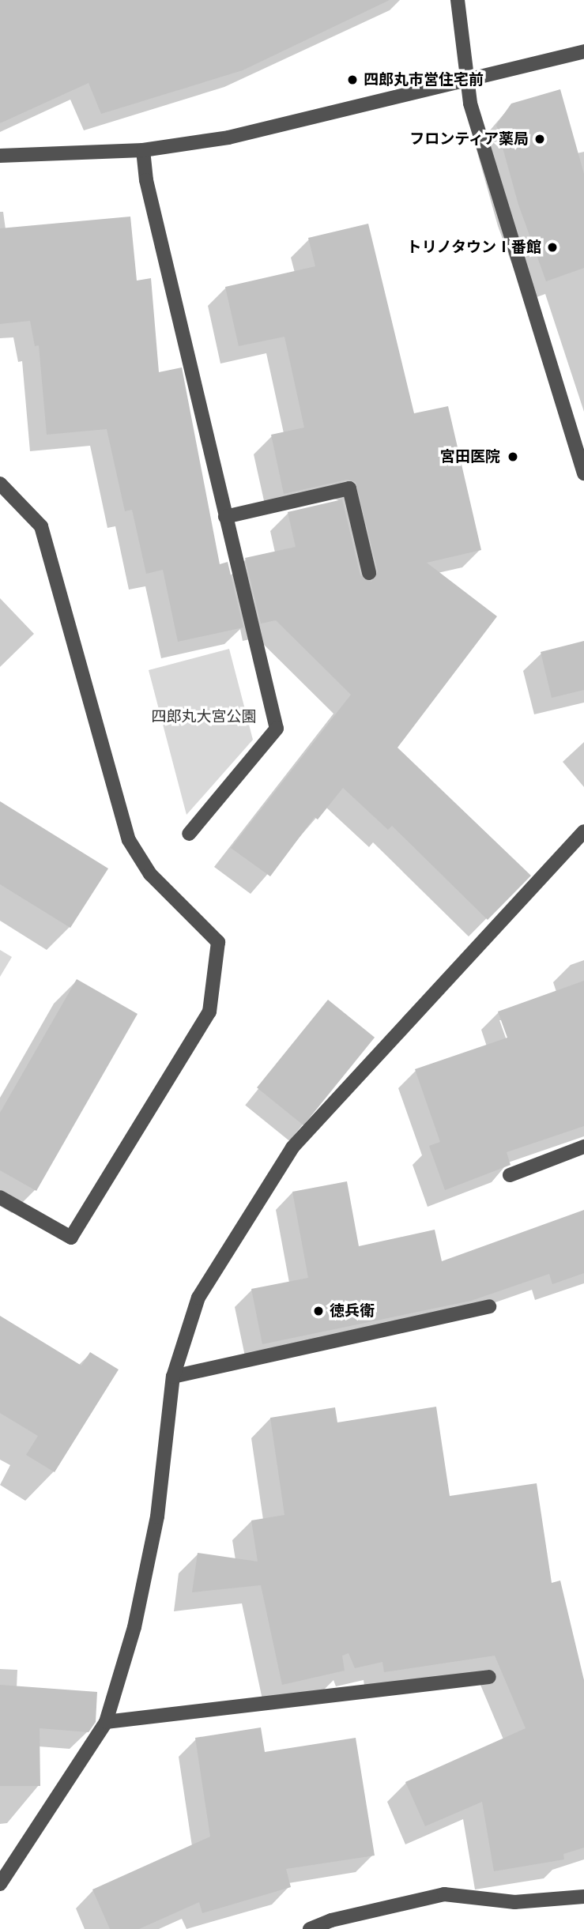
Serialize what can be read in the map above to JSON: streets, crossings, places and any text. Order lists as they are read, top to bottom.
{
  "parks": ["四郎丸大宮公園"],
  "places": [
    "四郎丸市営住宅前",
    "フロンティア薬局",
    "トリノタウンⅠ番館",
    "宮田医院",
    "徳兵衛"
  ]
}
